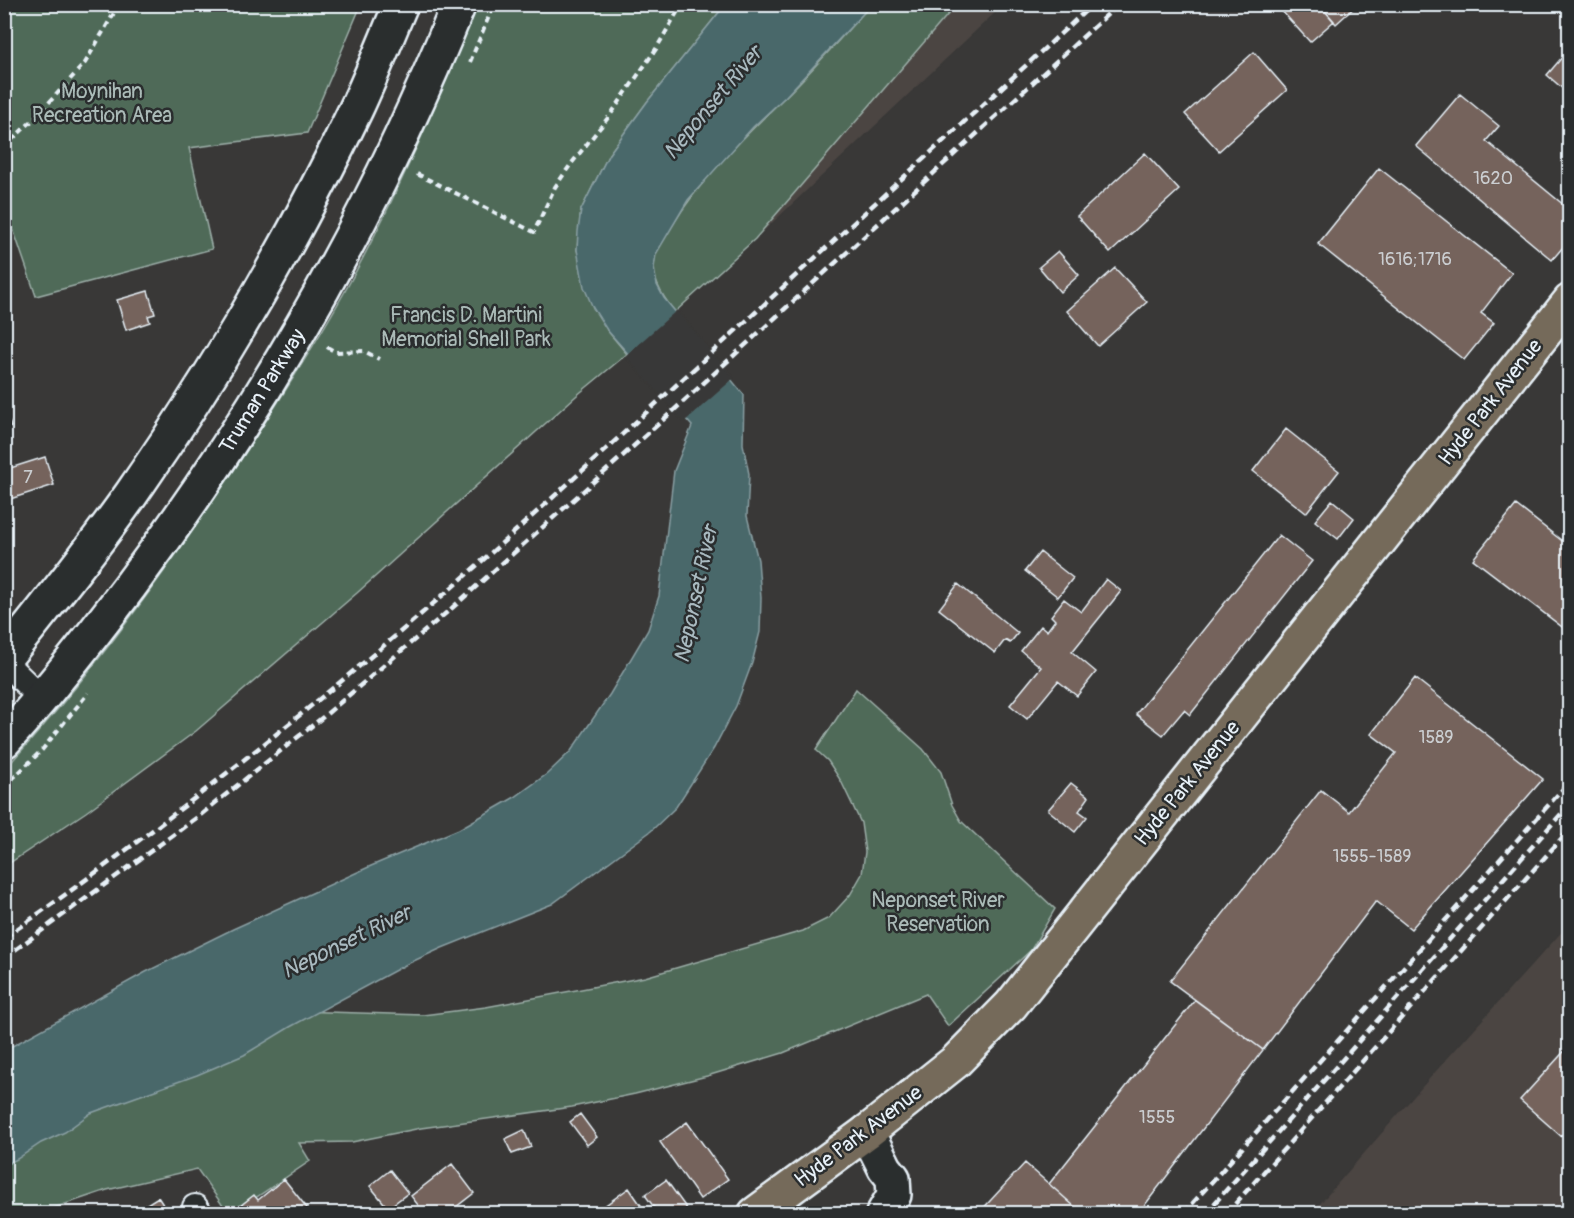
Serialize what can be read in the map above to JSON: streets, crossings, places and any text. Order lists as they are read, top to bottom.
{
  "streets": {
    "main road": ["Truman Parkway", "Hyde Park Avenue"]
  },
  "water": ["Neponset River"],
  "parks": ["Moynihan Recreation Area", "Francis D. Martini Memorial Shell Park", "Neponset River Reservation"],
  "house_numbers": [
    "1620",
    "1616;1716",
    "7",
    "1589",
    "1555-1589",
    "1555"
  ]
}
